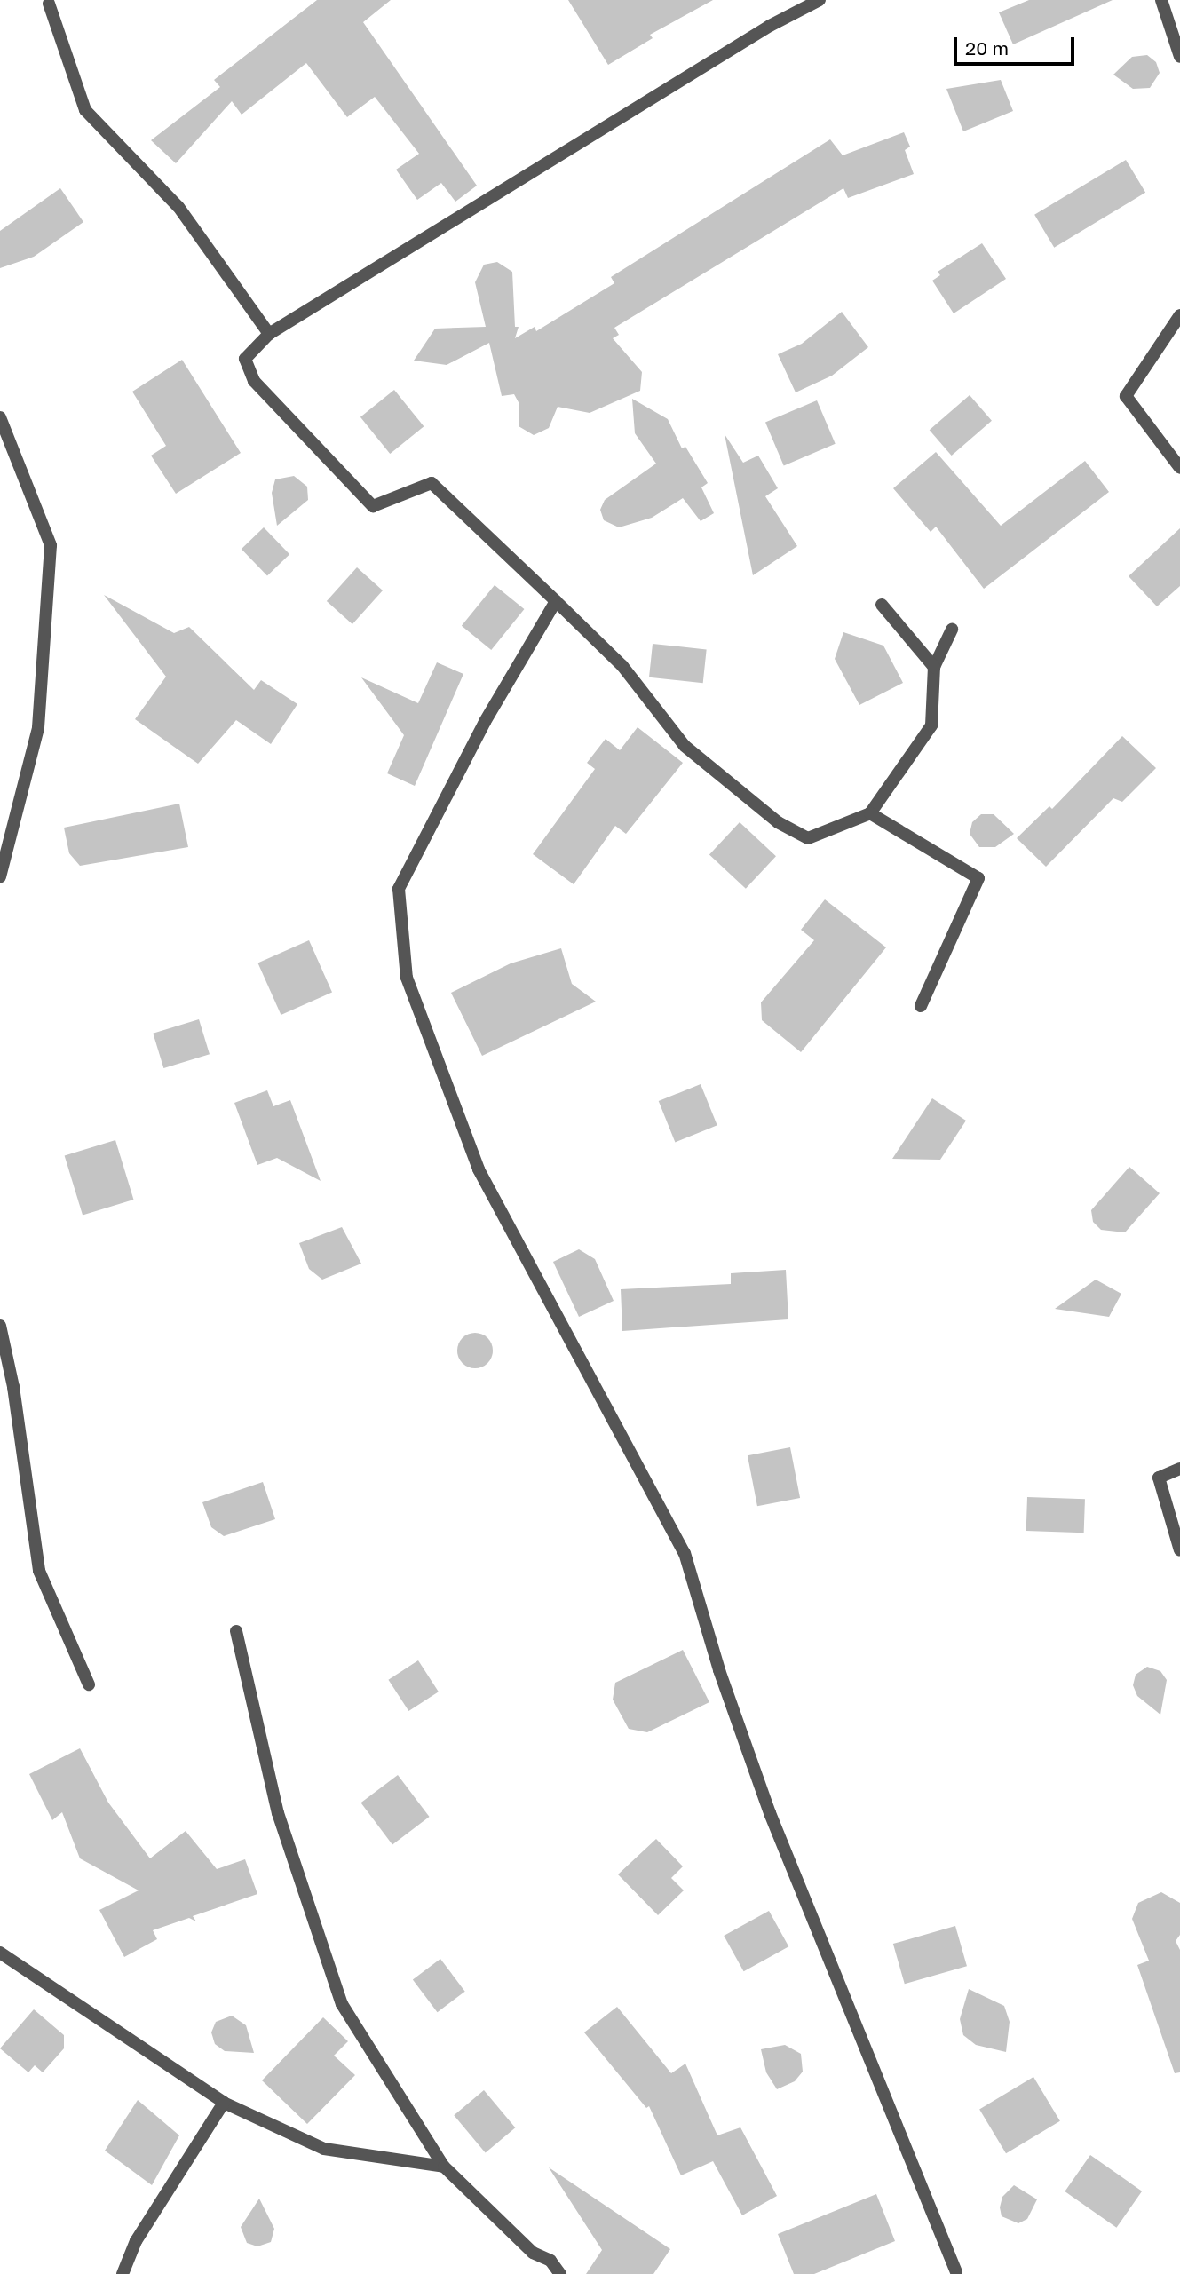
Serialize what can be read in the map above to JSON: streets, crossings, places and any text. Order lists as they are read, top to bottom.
{
  "scale_bar": "20 m"
}
